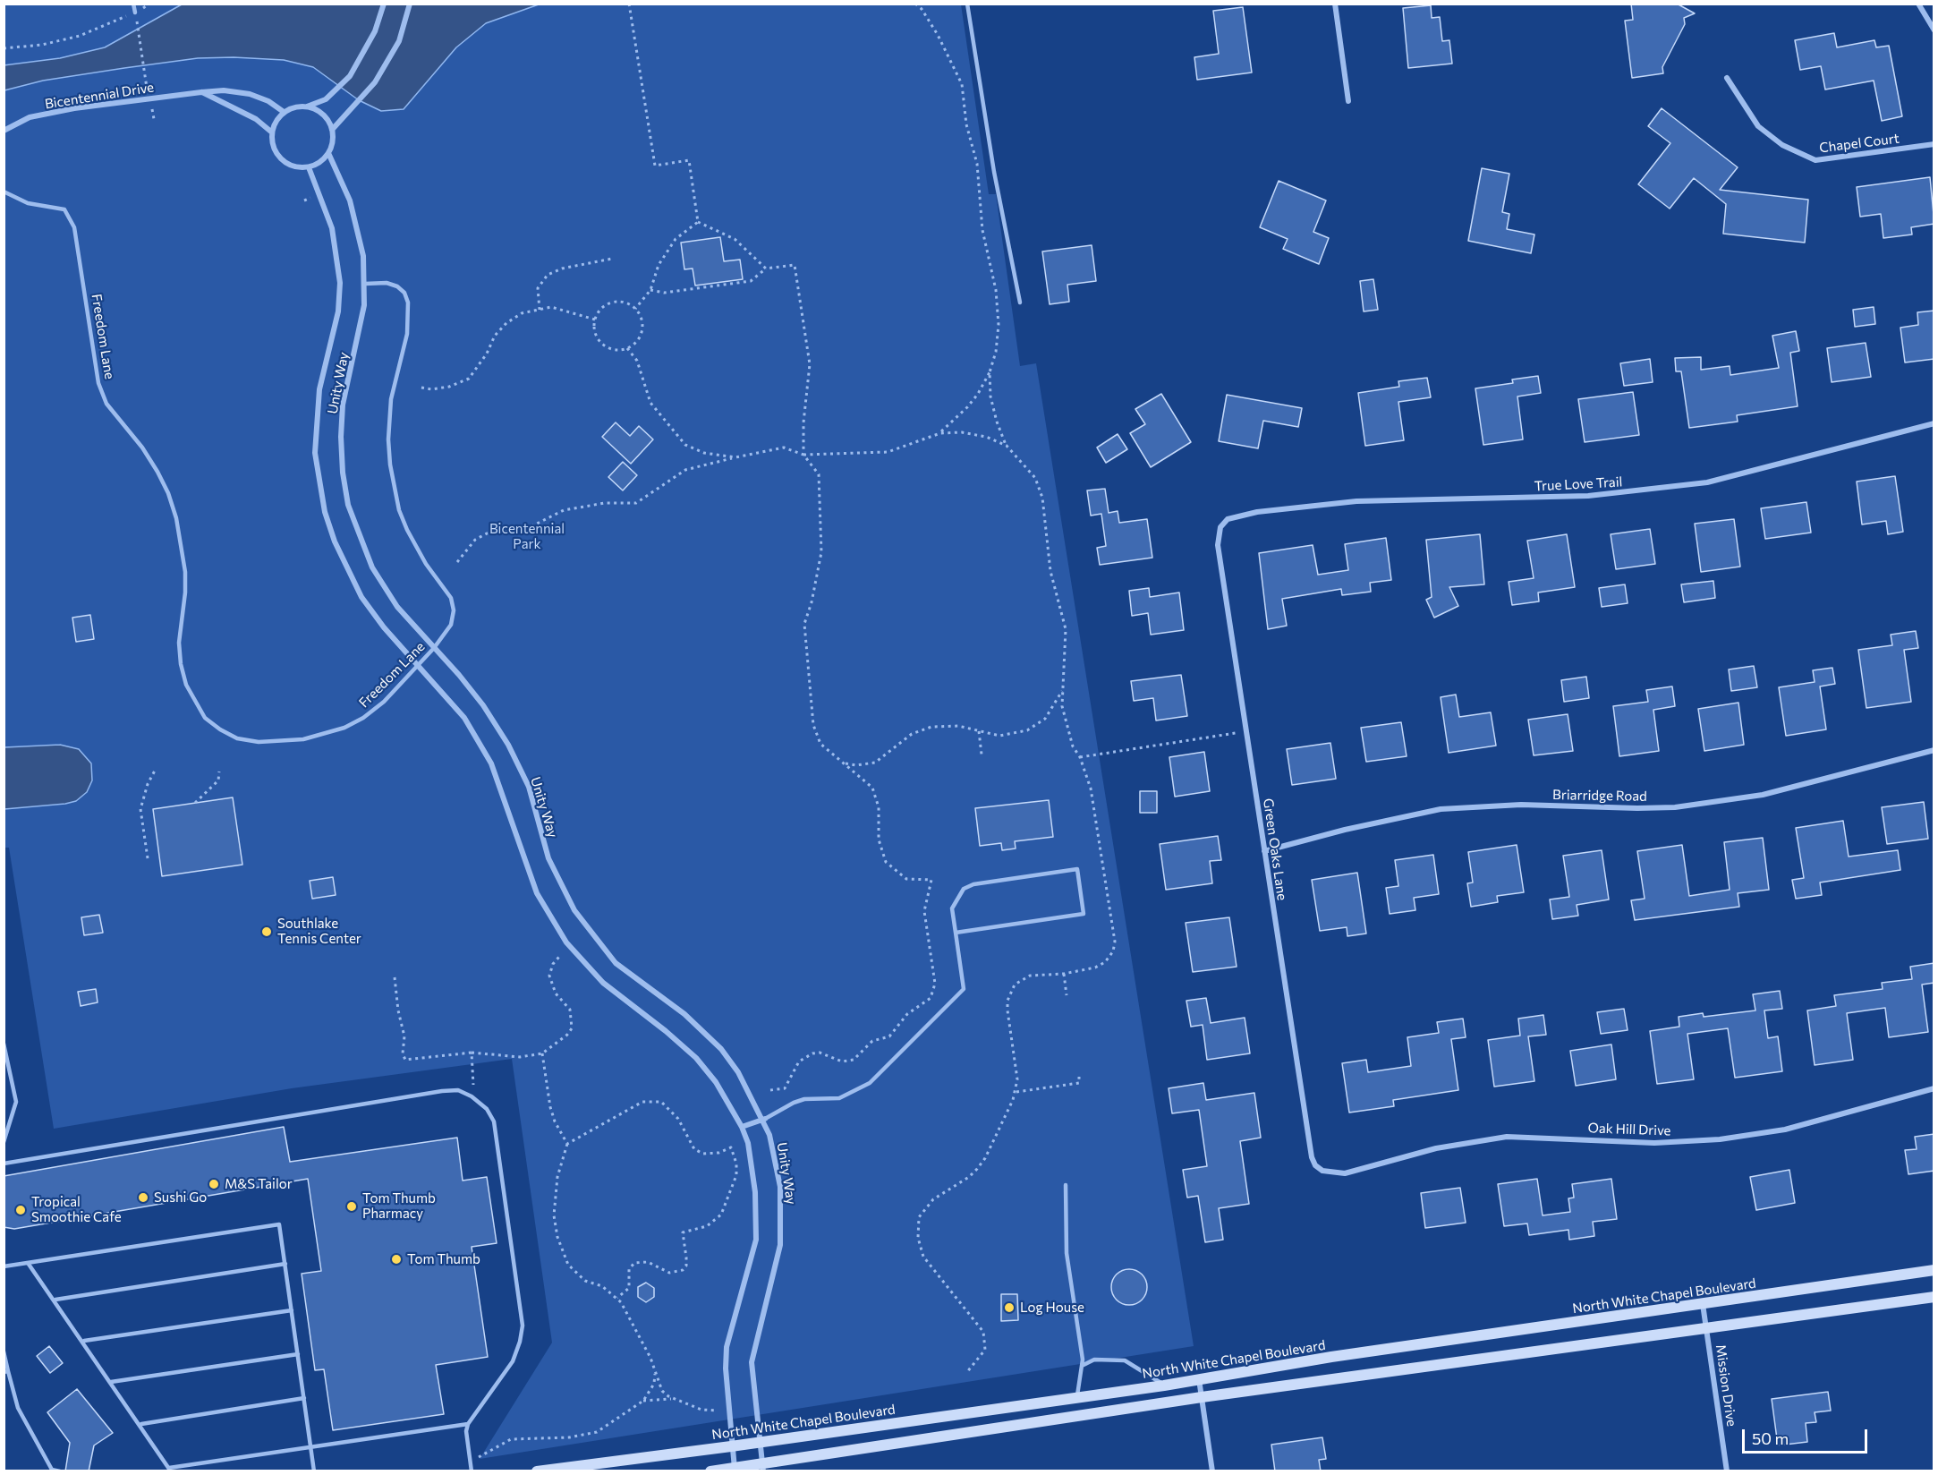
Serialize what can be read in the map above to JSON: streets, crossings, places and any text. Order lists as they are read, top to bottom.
{
  "streets": {
    "main road": ["North White Chapel Boulevard"],
    "street": [
      "Bicentennial Drive",
      "Chapel Court",
      "Unity Way",
      "True Love Trail",
      "Briarridge Road",
      "Green Oaks Lane",
      "Oak Hill Drive",
      "Mission Drive"
    ],
    "lane": ["Freedom Lane"]
  },
  "crossings": [
    ["Bicentennial Drive", "Unity Way"],
    ["Freedom Lane", "Unity Way"],
    ["Unity Way", "North White Chapel Boulevard"],
    ["True Love Trail", "Green Oaks Lane"],
    ["Briarridge Road", "Green Oaks Lane"],
    ["Green Oaks Lane", "Oak Hill Drive"],
    ["North White Chapel Boulevard", "Mission Drive"]
  ],
  "parks": ["Bicentennial Park"],
  "places": [
    "Southlake Tennis Center",
    "M&S Tailor",
    "Sushi Go",
    "Tom Thumb Pharmacy",
    "Tropical Smoothie Cafe",
    "Tom Thumb",
    "Log House"
  ],
  "scale_bar": "50 m"
}
